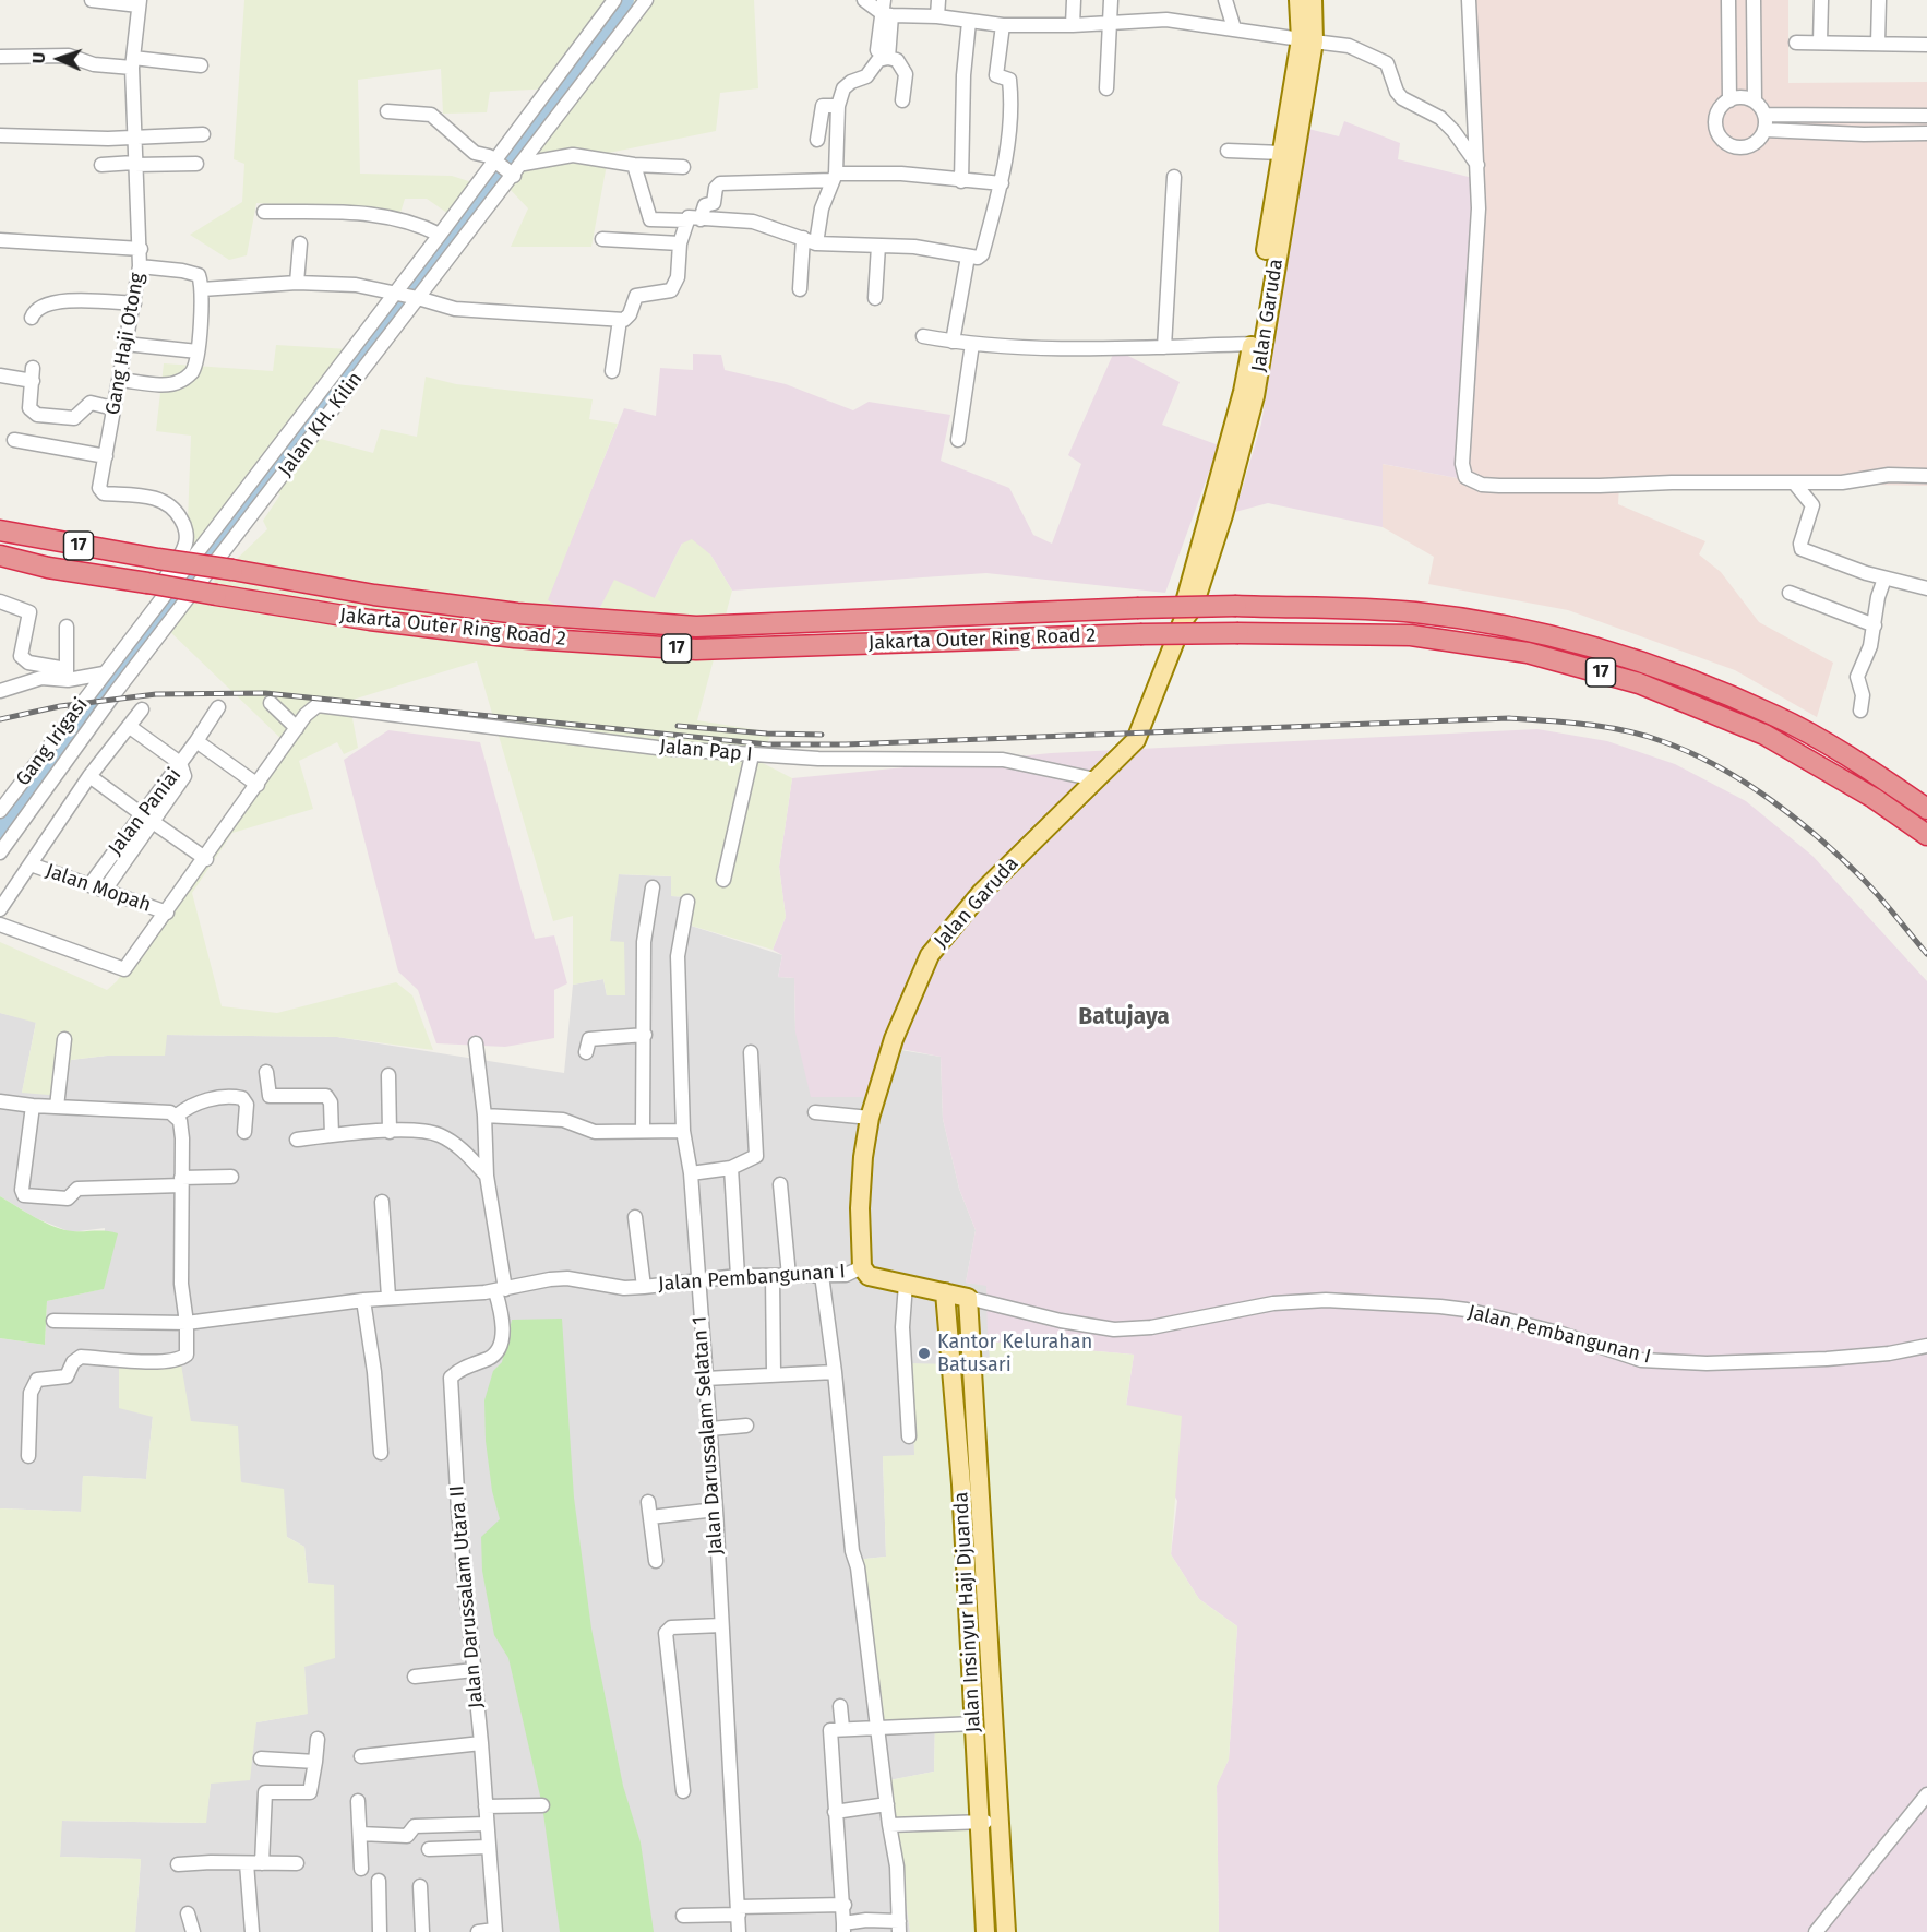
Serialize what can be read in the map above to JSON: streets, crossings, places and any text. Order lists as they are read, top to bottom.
{
  "streets": {
    "highway": ["17", "Jakarta Outer Ring Road 2"],
    "main road": ["Jalan Garuda", "Jalan Pembangunan I", "Jalan Insinyur Haji Djuanda"],
    "street": [
      "Gang Haji Otong",
      "Jalan KH. Kilin",
      "Gang Irigasi",
      "Jalan Pap I",
      "Jalan Paniai",
      "Jalan Mopah",
      "Jalan Darussalam Selatan 1",
      "Jalan Darussalam Utara II"
    ]
  },
  "crossings": [
    ["Jalan Garuda", "Jalan Pap I"],
    ["Jalan Garuda", "Jalan Pembangunan I"],
    ["Gang Haji Otong", "Jalan KH. Kilin"],
    ["Jalan KH. Kilin", "Gang Irigasi"],
    ["Jalan Paniai", "Jalan Mopah"],
    ["Jalan Pembangunan I", "Jalan Darussalam Selatan 1"],
    ["Jalan Pembangunan I", "Jalan Darussalam Utara II"],
    ["Jalan Pembangunan I", "Jalan Insinyur Haji Djuanda"]
  ],
  "districts": ["Batujaya"],
  "places": ["Kantor Kelurahan Batusari"],
  "north": "left"
}
